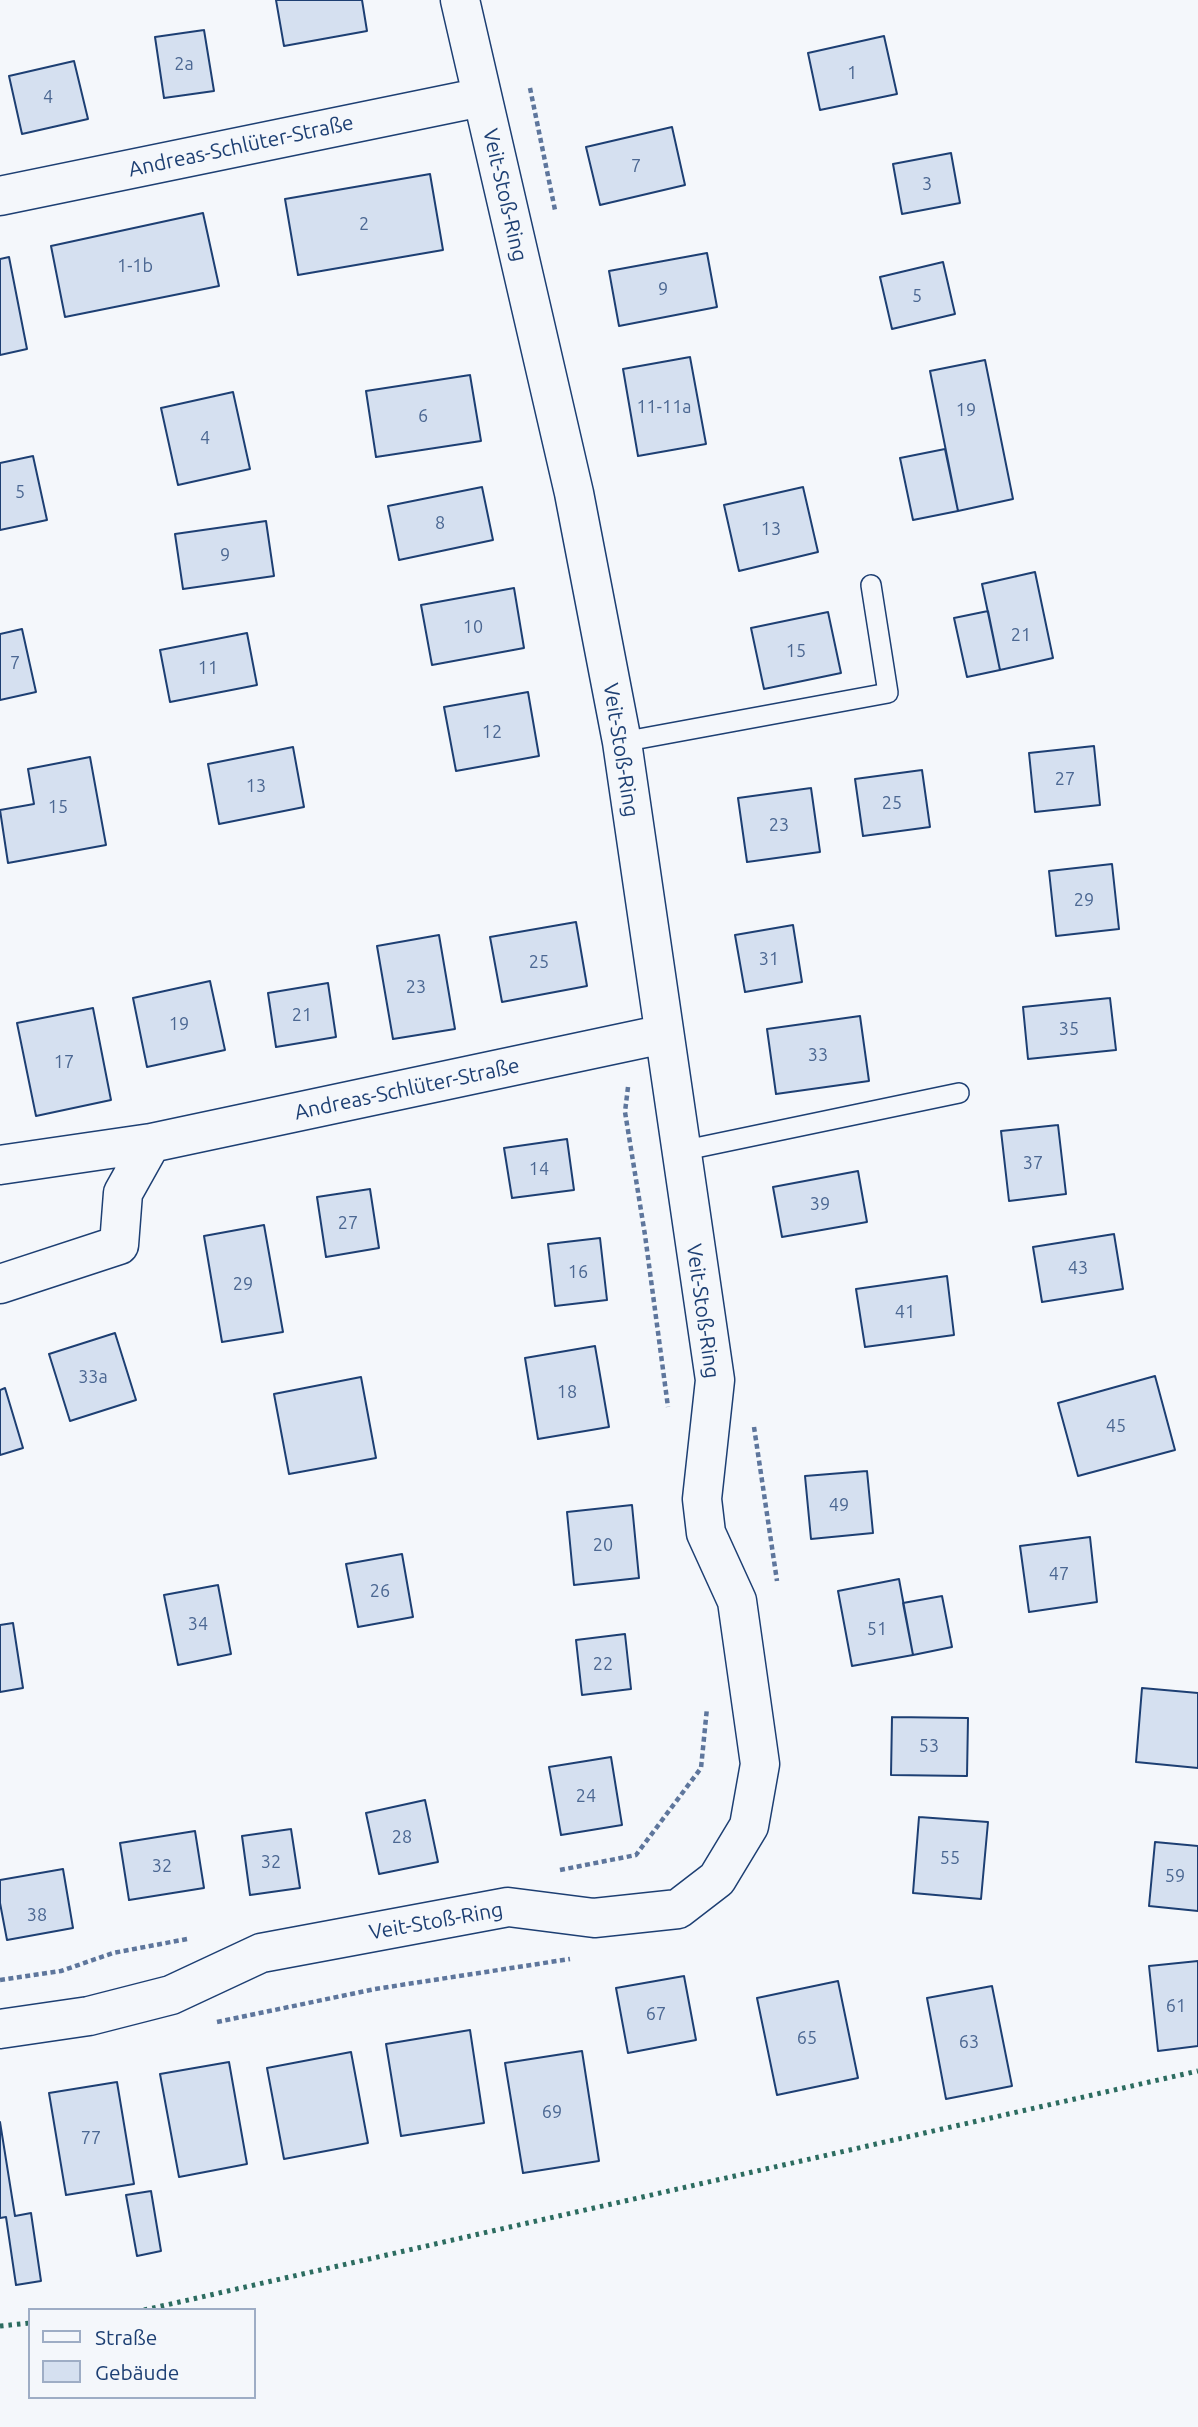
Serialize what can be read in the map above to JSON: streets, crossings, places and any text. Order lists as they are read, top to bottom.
{
  "streets": {
    "street": ["Andreas-Schlüter-Straße", "Veit-Stoß-Ring"]
  },
  "crossings": [
    ["Andreas-Schlüter-Straße", "Veit-Stoß-Ring"]
  ],
  "house_numbers": [
    "2a",
    "1",
    "4",
    "7",
    "3",
    "2",
    "1-1b",
    "9",
    "5",
    "11-11a",
    "19",
    "6",
    "4",
    "5",
    "8",
    "13",
    "9",
    "10",
    "21",
    "15",
    "7",
    "11",
    "12",
    "27",
    "13",
    "25",
    "15",
    "23",
    "29",
    "31",
    "25",
    "23",
    "21",
    "19",
    "35",
    "33",
    "17",
    "37",
    "14",
    "39",
    "27",
    "43",
    "16",
    "29",
    "41",
    "33a",
    "18",
    "45",
    "49",
    "20",
    "47",
    "26",
    "34",
    "51",
    "22",
    "53",
    "24",
    "28",
    "55",
    "32",
    "32",
    "59",
    "38",
    "61",
    "67",
    "65",
    "63",
    "69",
    "77"
  ],
  "legend": ["Straße", "Gebäude"]
}
